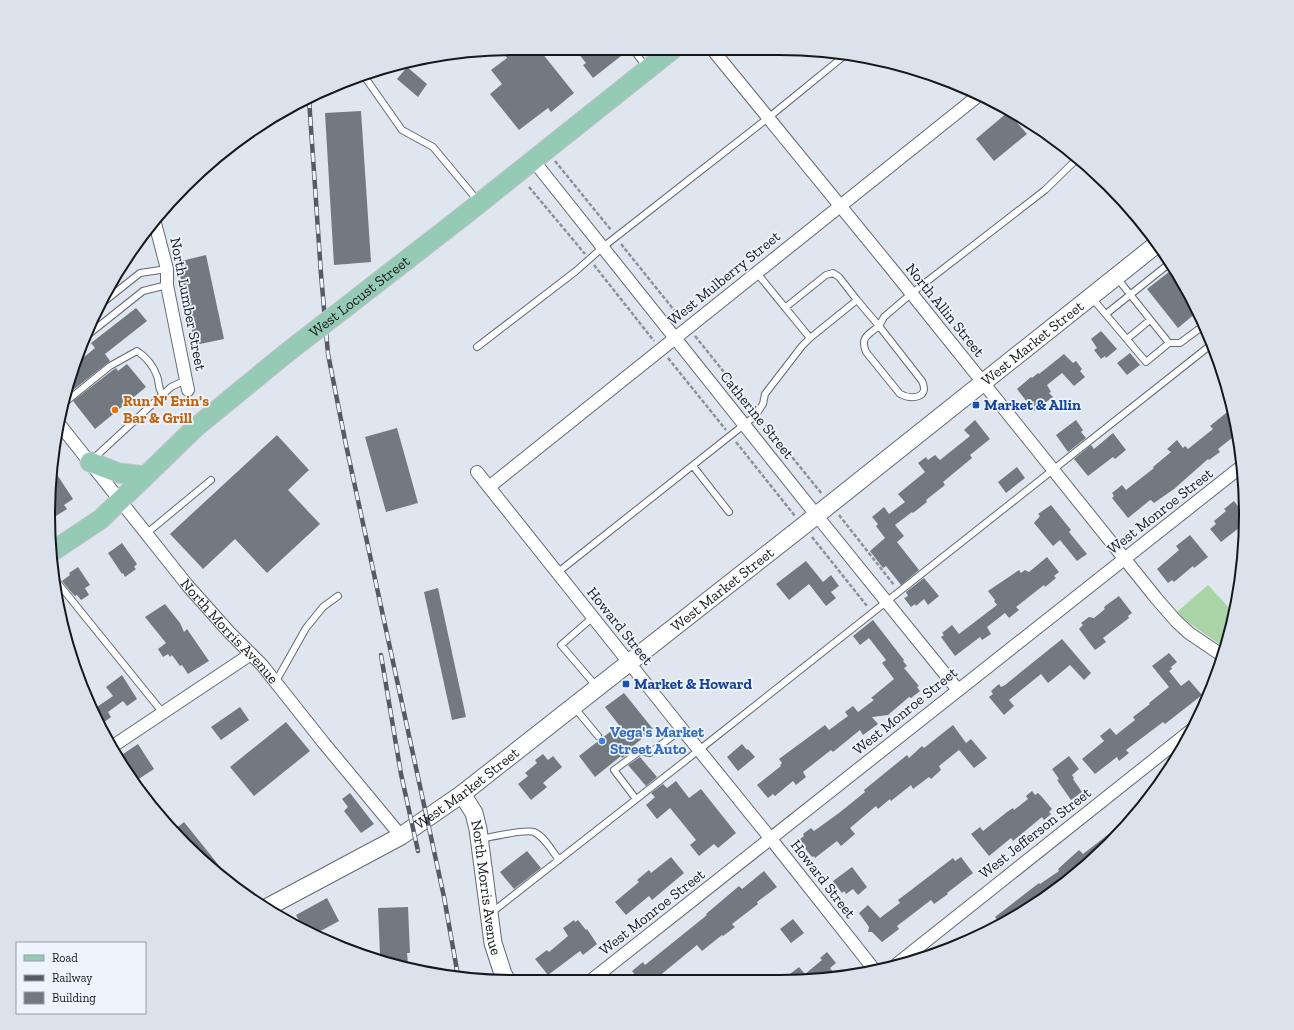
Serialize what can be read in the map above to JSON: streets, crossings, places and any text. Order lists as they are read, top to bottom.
{
  "streets": {
    "main road": ["West Locust Street"],
    "street": [
      "West Mulberry Street",
      "North Lumber Street",
      "North Allin Street",
      "West Market Street",
      "Catherine Street",
      "West Monroe Street",
      "Howard Street",
      "North Morris Avenue",
      "West Jefferson Street"
    ]
  },
  "crossings": [
    ["West Mulberry Street", "North Allin Street"],
    ["West Mulberry Street", "Catherine Street"],
    ["West Mulberry Street", "Howard Street"],
    ["West Locust Street", "Catherine Street"],
    ["West Locust Street", "North Morris Avenue"],
    ["North Allin Street", "West Market Street"],
    ["North Allin Street", "West Monroe Street"],
    ["West Market Street", "Catherine Street"],
    ["West Market Street", "Howard Street"],
    ["West Market Street", "North Morris Avenue"],
    ["Catherine Street", "West Monroe Street"],
    ["West Monroe Street", "Howard Street"]
  ],
  "places": {
    "transit": ["Market & Allin", "Market & Howard"],
    "other": ["Run N' Erin's Bar & Grill", "Vega's Market Street Auto"]
  },
  "legend": ["Road", "Railway", "Building"]
}
